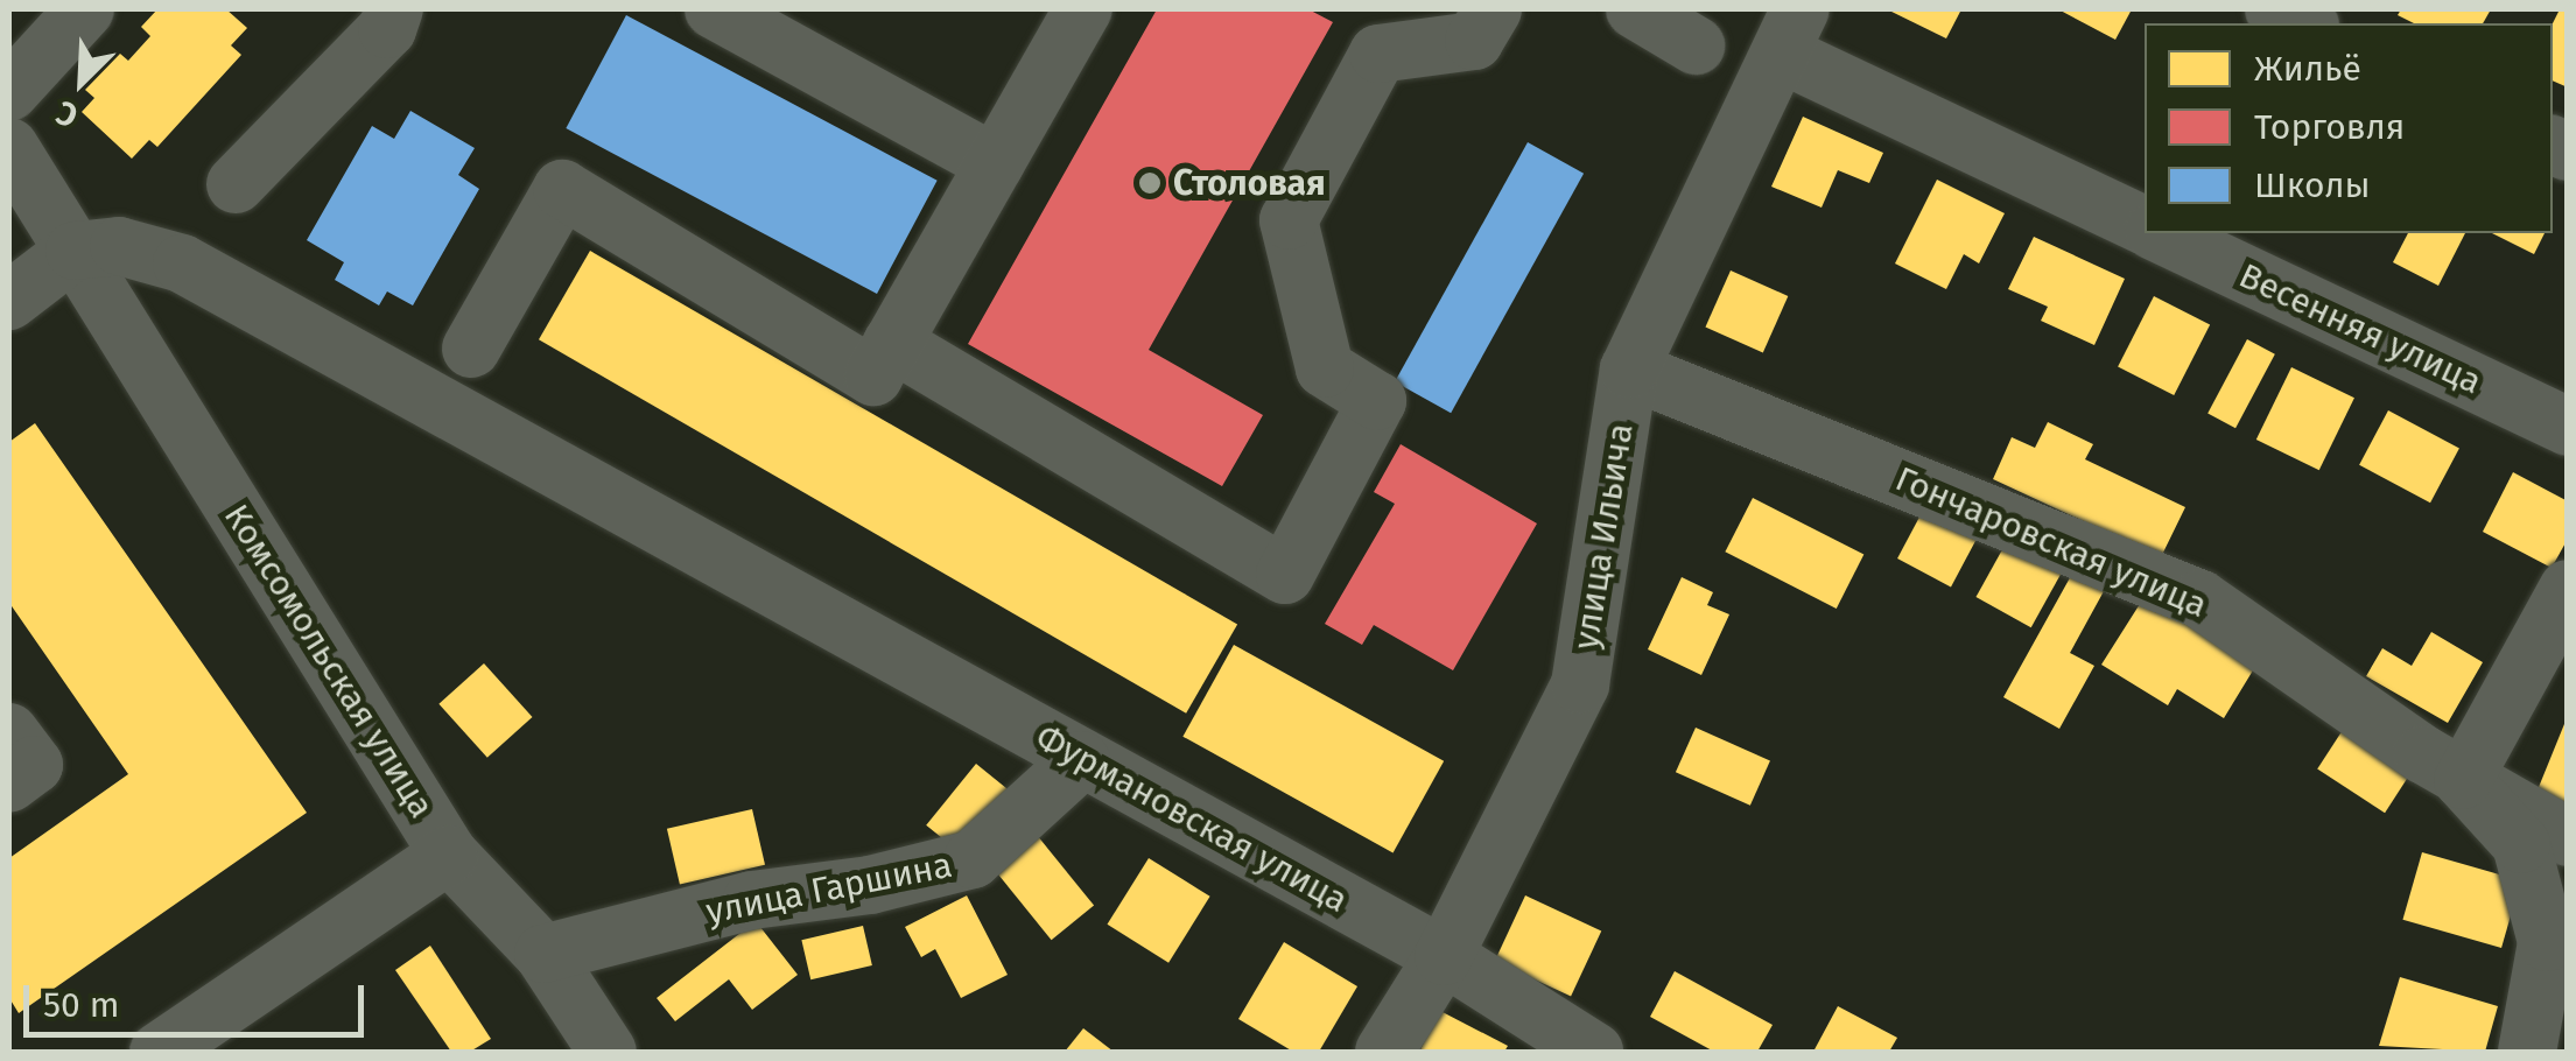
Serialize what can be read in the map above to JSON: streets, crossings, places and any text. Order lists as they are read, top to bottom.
{
  "streets": {
    "street": [
      "Весенняя улица",
      "улица Ильича",
      "Гончаровская улица",
      "Комсомольская улица",
      "Фурмановская улица",
      "улица Гаршина"
    ]
  },
  "crossings": [
    ["Весенняя улица", "улица Ильича"],
    ["улица Ильича", "Гончаровская улица"],
    ["улица Ильича", "Фурмановская улица"],
    ["Комсомольская улица", "Фурмановская улица"],
    ["Комсомольская улица", "улица Гаршина"],
    ["Фурмановская улица", "улица Гаршина"]
  ],
  "places": ["Столовая"],
  "legend": ["Жильё", "Торговля", "Школы"],
  "scale_bar": "50 m",
  "north": "bottom left"
}
